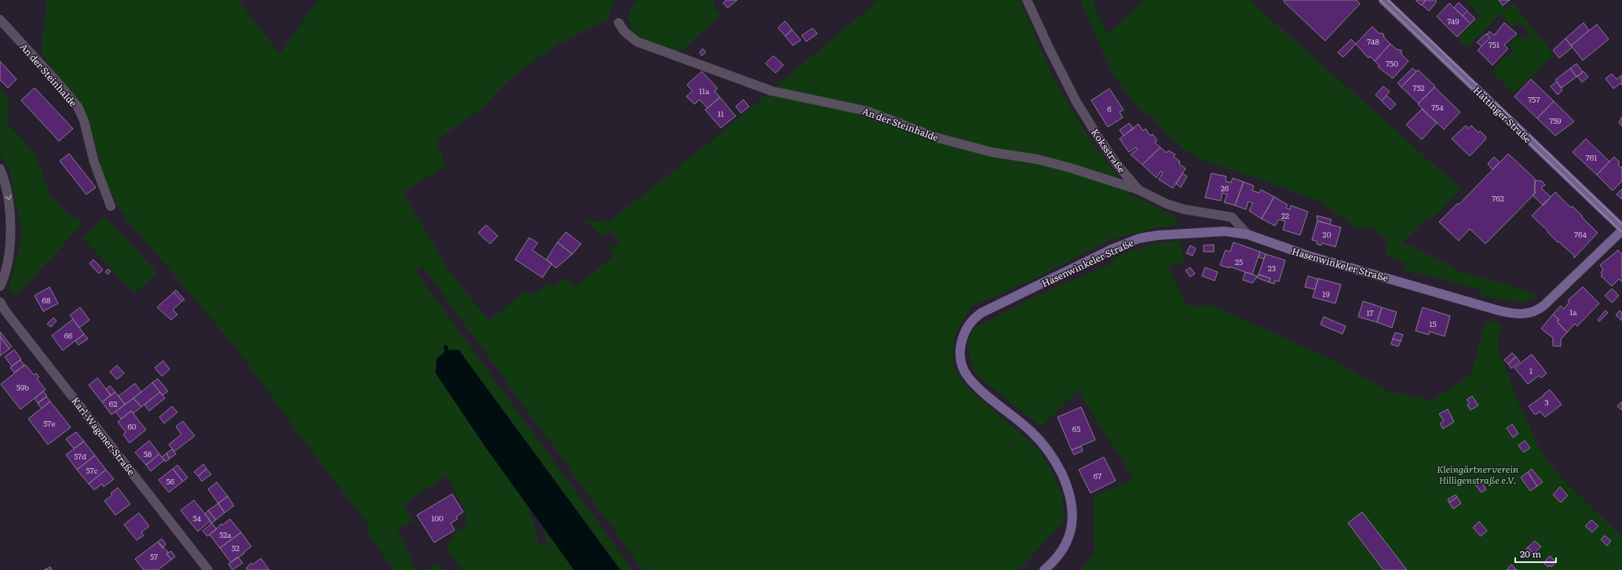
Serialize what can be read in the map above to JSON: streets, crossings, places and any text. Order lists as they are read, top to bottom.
{
  "streets": {
    "street": [
      "An der Steinhalde",
      "Hattinger Straße",
      "Koksstraße",
      "Hasenwinkeler Straße",
      "Karl-Wagener-Straße"
    ]
  },
  "crossings": [
    ["An der Steinhalde", "Koksstraße"],
    ["Hattinger Straße", "Hasenwinkeler Straße"],
    ["Koksstraße", "Hasenwinkeler Straße"]
  ],
  "parks": ["Kleingärtnerverein Hilligenstraße e.V."],
  "house_numbers": [
    "749",
    "748",
    "751",
    "750",
    "752",
    "11a",
    "757",
    "754",
    "6",
    "11",
    "759",
    "761",
    "26",
    "762",
    "22",
    "20",
    "764",
    "25",
    "23",
    "19",
    "68",
    "1a",
    "17",
    "15",
    "66",
    "1",
    "59b",
    "3",
    "62",
    "57e",
    "60",
    "65",
    "58",
    "57d",
    "57c",
    "67",
    "56",
    "54",
    "100",
    "52a",
    "52",
    "57"
  ],
  "scale_bar": "20 m"
}
